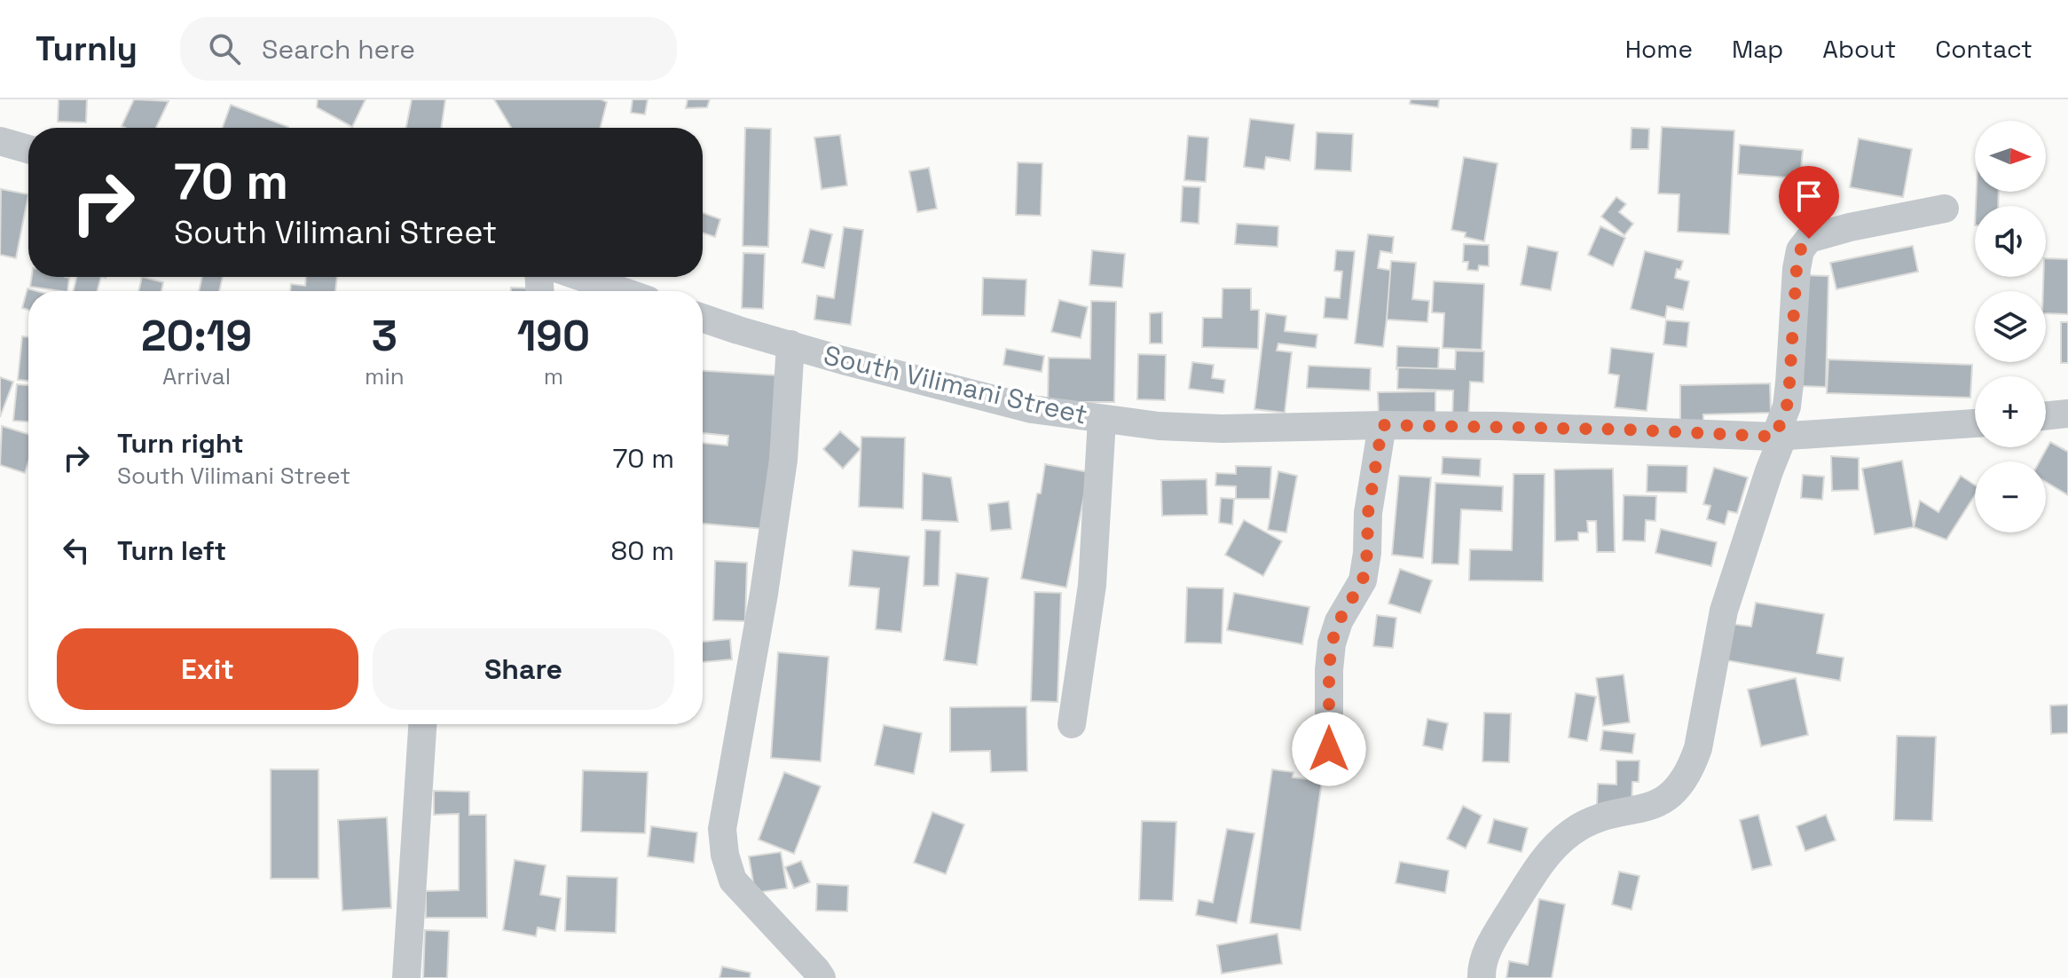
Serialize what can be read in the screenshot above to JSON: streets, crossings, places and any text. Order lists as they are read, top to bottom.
{
  "streets": {
    "street": ["South Vilimani Street"]
  },
  "north": "right",
  "page": {
    "header": "Turnly",
    "search": "Search here",
    "nav": [
      "Home",
      "Map",
      "About",
      "Contact"
    ],
    "map_buttons": ["+", "−"],
    "turn": ["70 m", "South Vilimani Street"],
    "eta": [
      "20:19",
      "Arrival",
      "3",
      "min",
      "190",
      "m"
    ],
    "list": [
      {
        "name": "Turn right",
        "note": "South Vilimani Street",
        "value": "70 m"
      },
      {
        "name": "Turn left",
        "value": "80 m"
      }
    ],
    "buttons": ["Exit", "Share"]
  }
}
